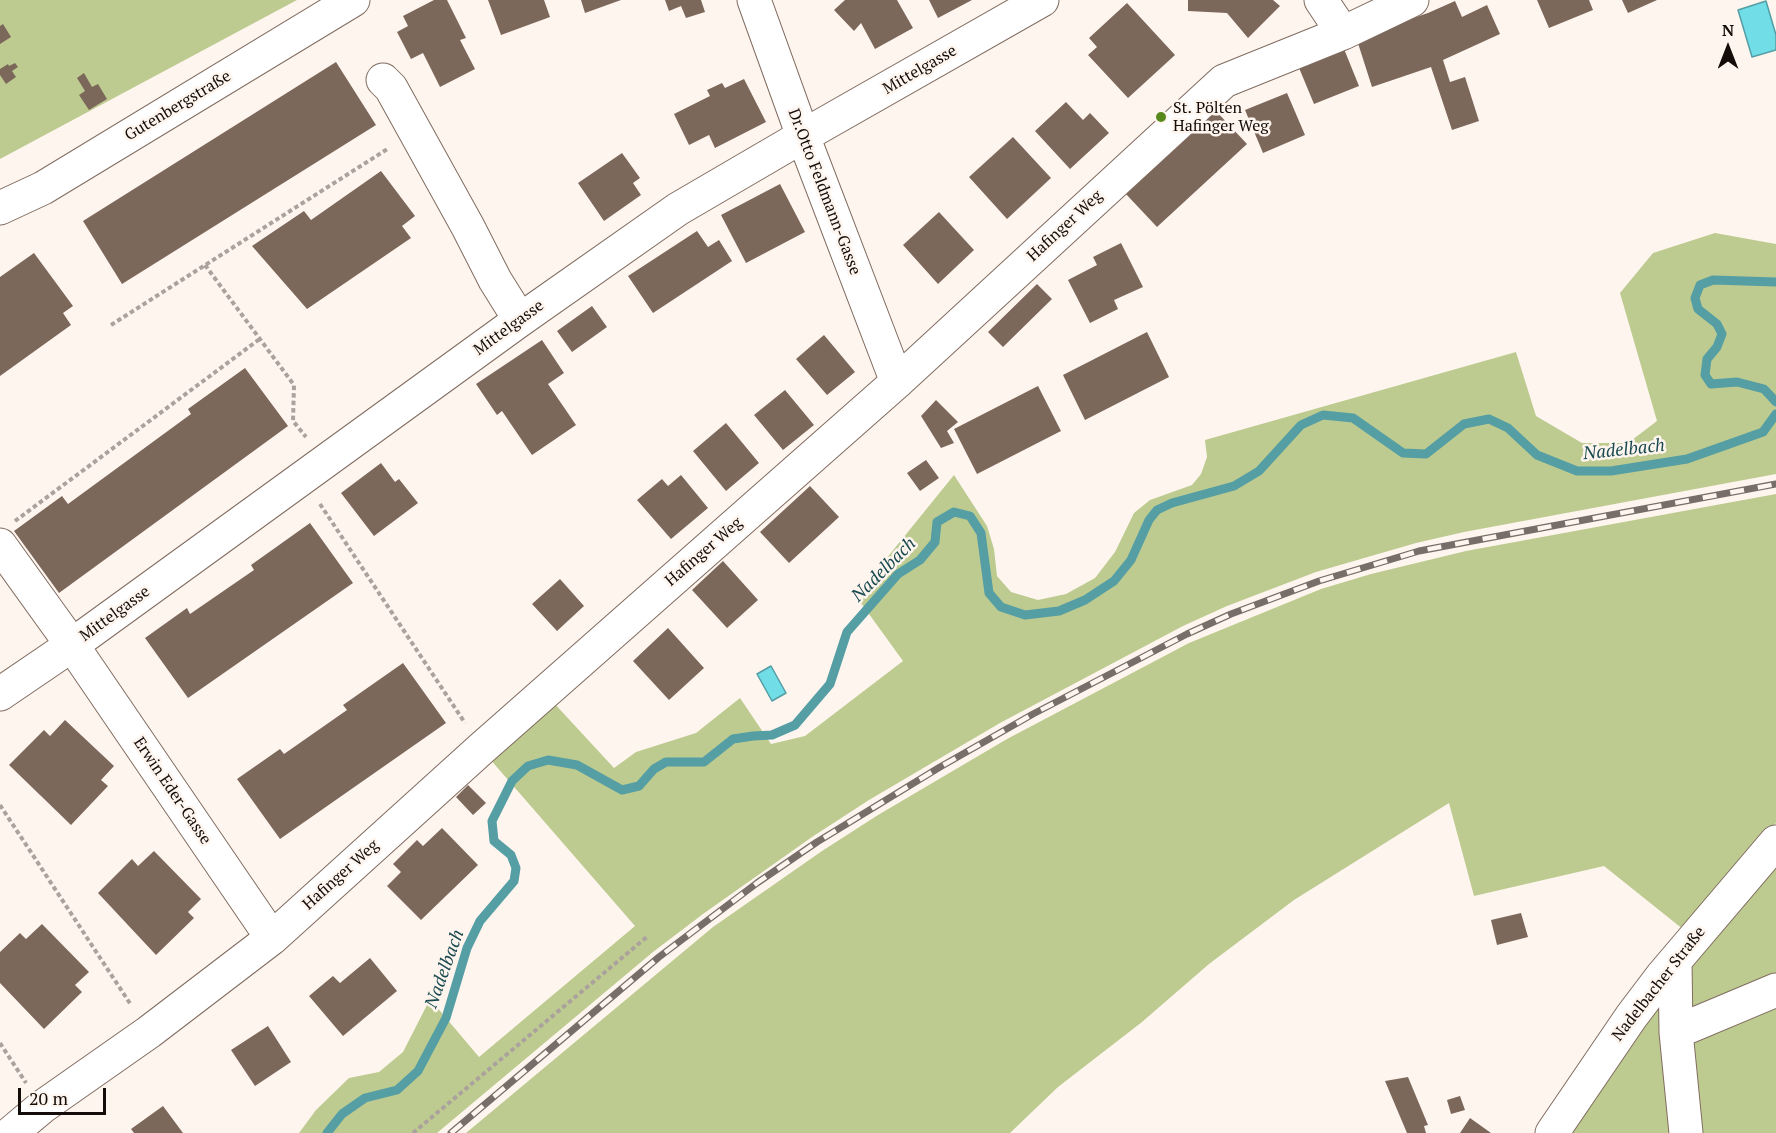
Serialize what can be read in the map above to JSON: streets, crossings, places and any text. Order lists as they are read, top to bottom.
{
  "streets": {
    "street": [
      "Mittelgasse",
      "Gutenbergstraße",
      "Dr.Otto Feldmann-Gasse",
      "Hafinger Weg",
      "Erwin Eder-Gasse",
      "Nadelbacher Straße"
    ]
  },
  "crossings": [
    ["Mittelgasse", "Dr.Otto Feldmann-Gasse"],
    ["Mittelgasse", "Erwin Eder-Gasse"],
    ["Dr.Otto Feldmann-Gasse", "Hafinger Weg"],
    ["Hafinger Weg", "Erwin Eder-Gasse"]
  ],
  "water": ["Nadelbach"],
  "places": ["St. Pölten Hafinger Weg"],
  "scale_bar": "20 m",
  "north": "top"
}
